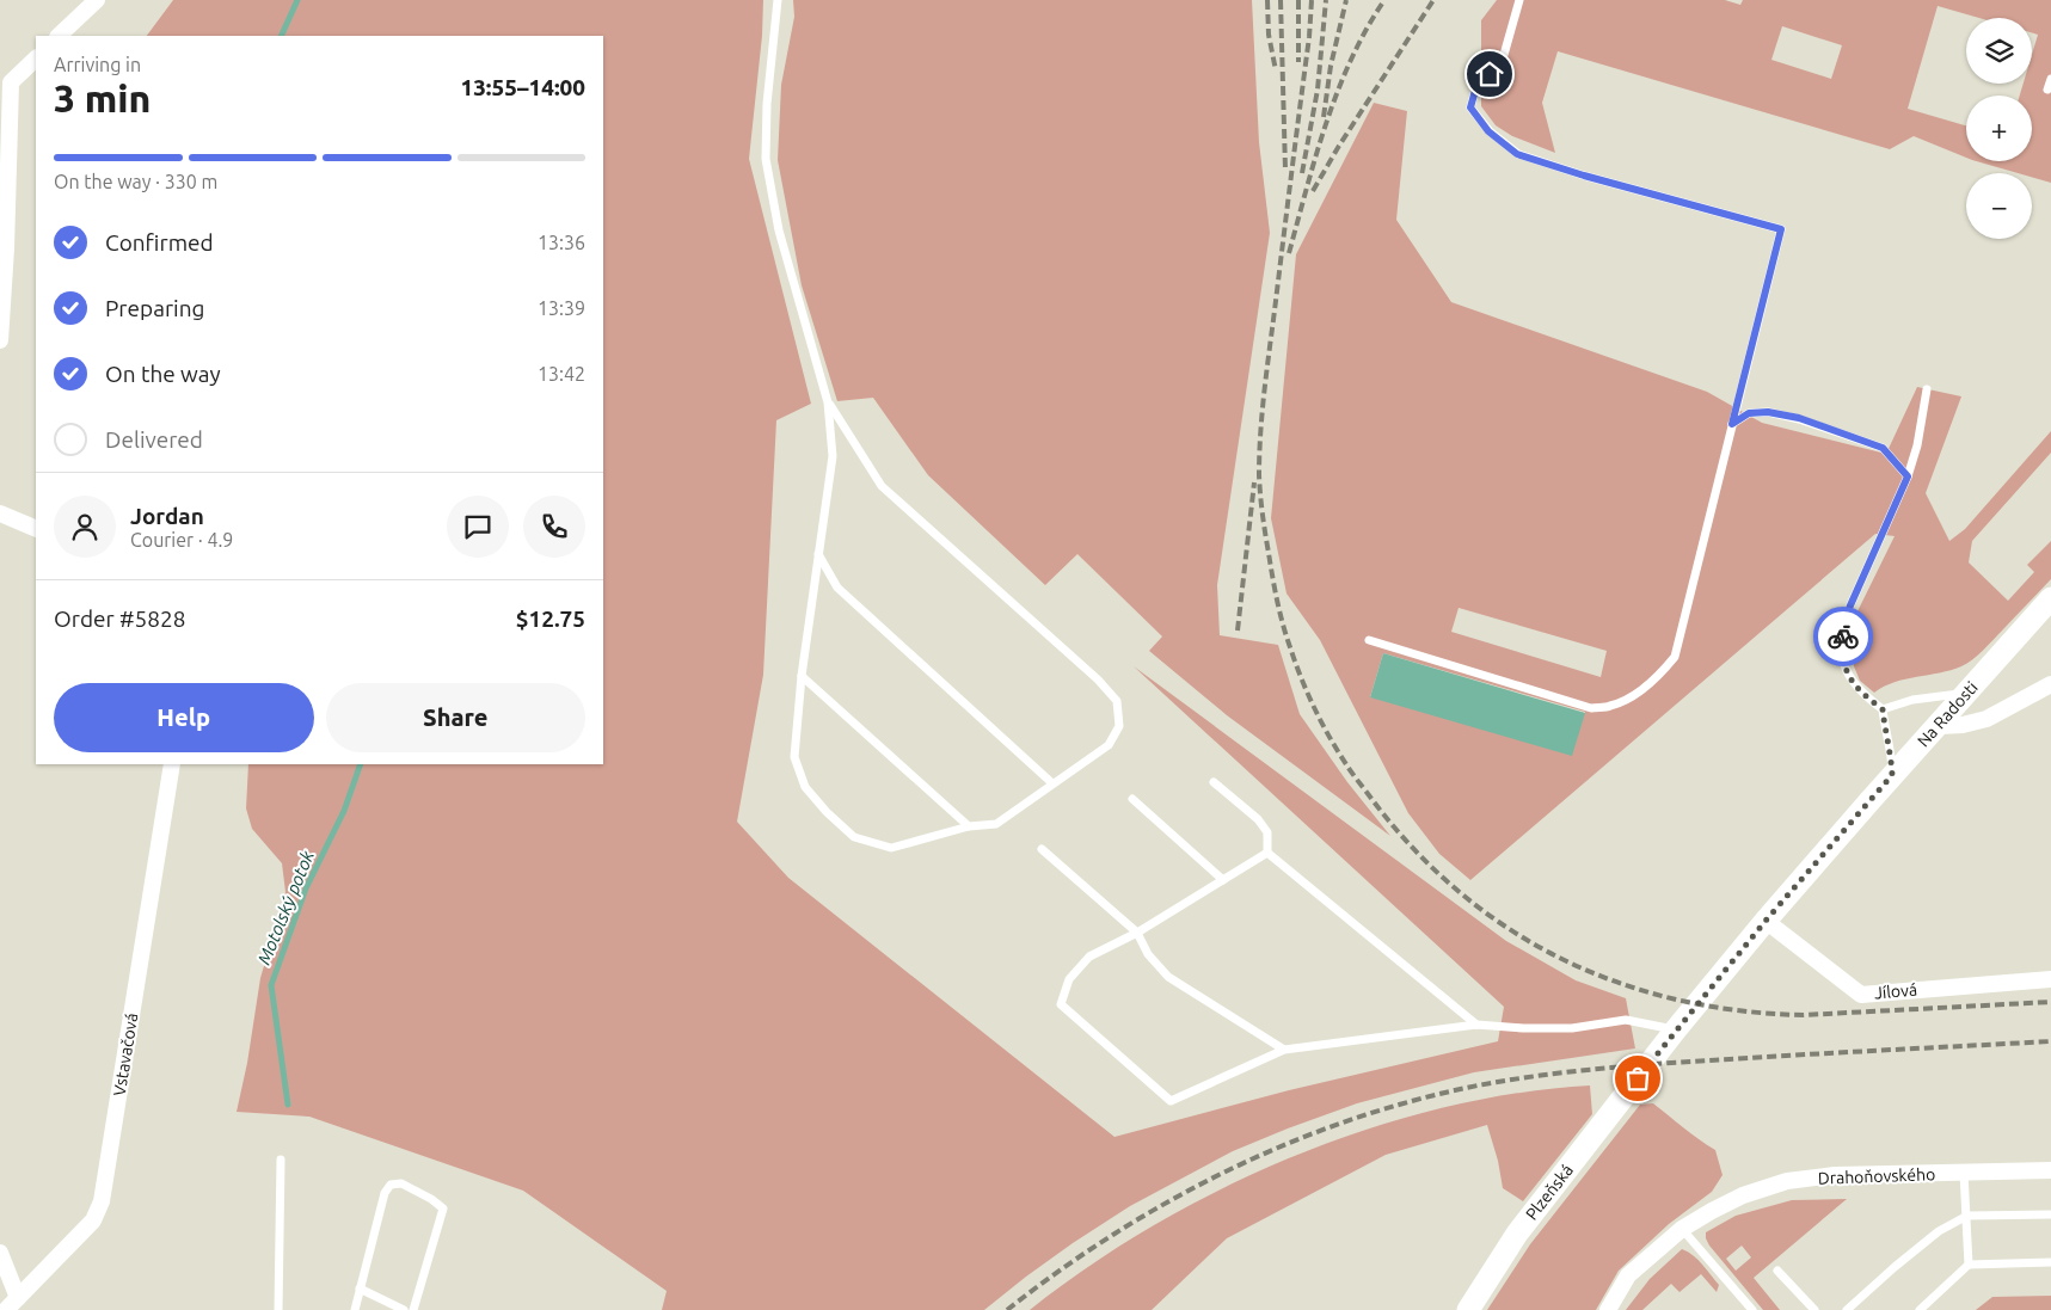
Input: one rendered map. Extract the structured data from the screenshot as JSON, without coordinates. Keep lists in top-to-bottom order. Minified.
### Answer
{"streets":{"main road":["Na Radosti","Plzeňská"],"street":["Jílová","Vstavačová","Drahoňovského"]},"crossings":[["Na Radosti","Jílová"],["Na Radosti","Plzeňská"]],"water":["Motolský potok"],"page":{"map_buttons":["+","−"],"heading":["3 min","Arriving in","13:55–14:00"],"panel":["Jordan","Courier · 4.9","Order #5828","$12.75"],"bar":"On the way · 330 m","list":[["Confirmed","13:36"],["Preparing","13:39"],["On the way","13:42"],"Delivered"],"buttons":["Help","Share"]}}
